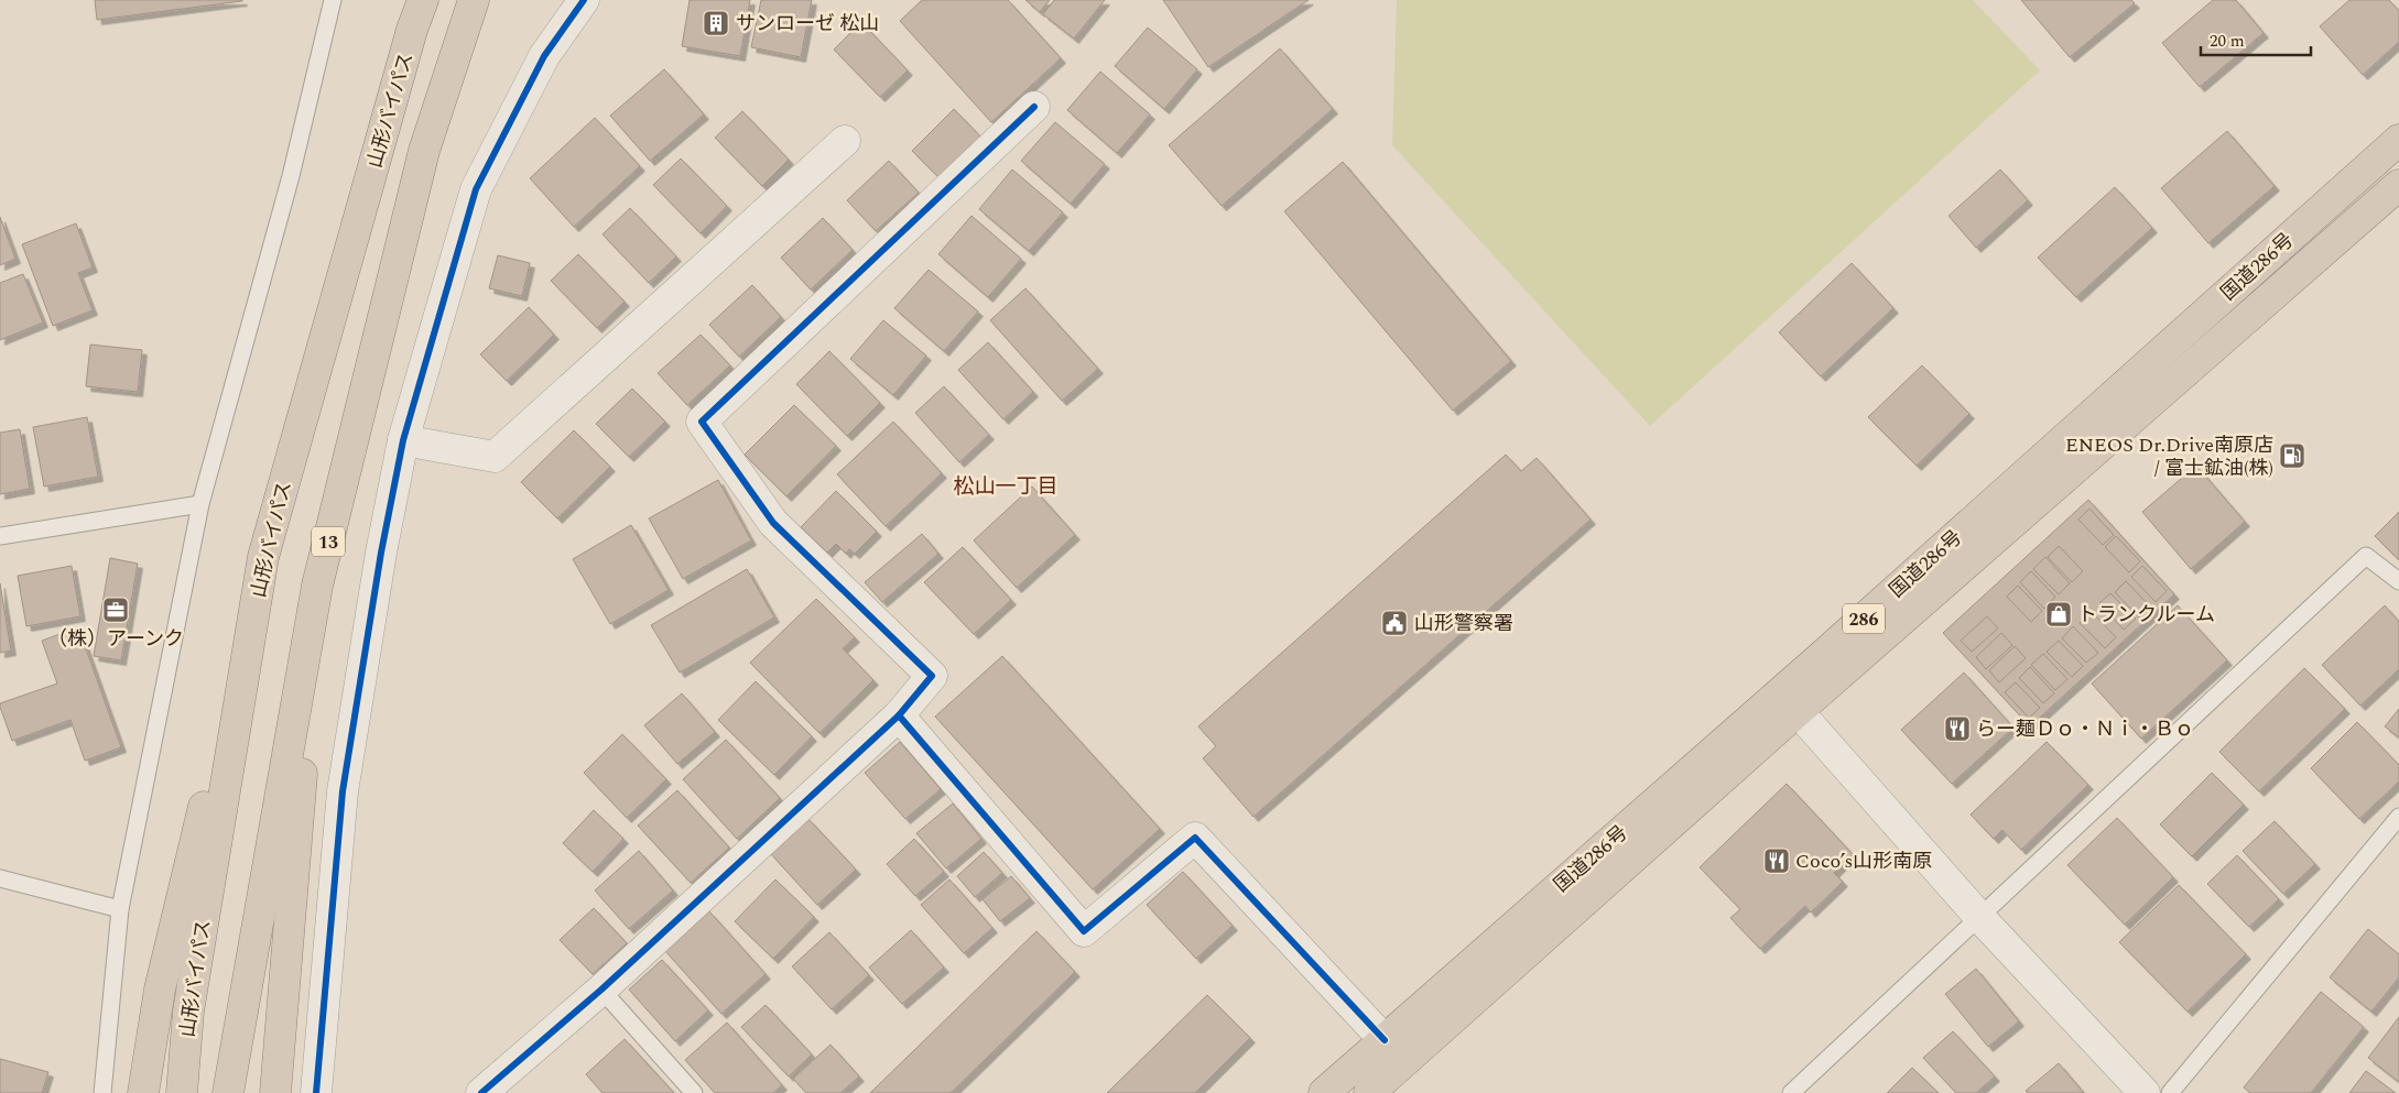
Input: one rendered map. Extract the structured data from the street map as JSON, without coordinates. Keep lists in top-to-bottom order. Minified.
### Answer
{"streets":{"highway":["山形バイパス","国道286号","13","286"]},"districts":["松山一丁目"],"places":{"building":["サンローゼ 松山"],"fuel station":["ENEOS Dr.Drive南原店 / 富士鉱油(株)"],"office":["（株）アーンク"],"shop":["トランクルーム"],"public building":["山形警察署"],"restaurant":["らー麺Ｄｏ・Ｎｉ・Ｂｏ","Coco’s山形南原"]},"scale_bar":"20 m"}
